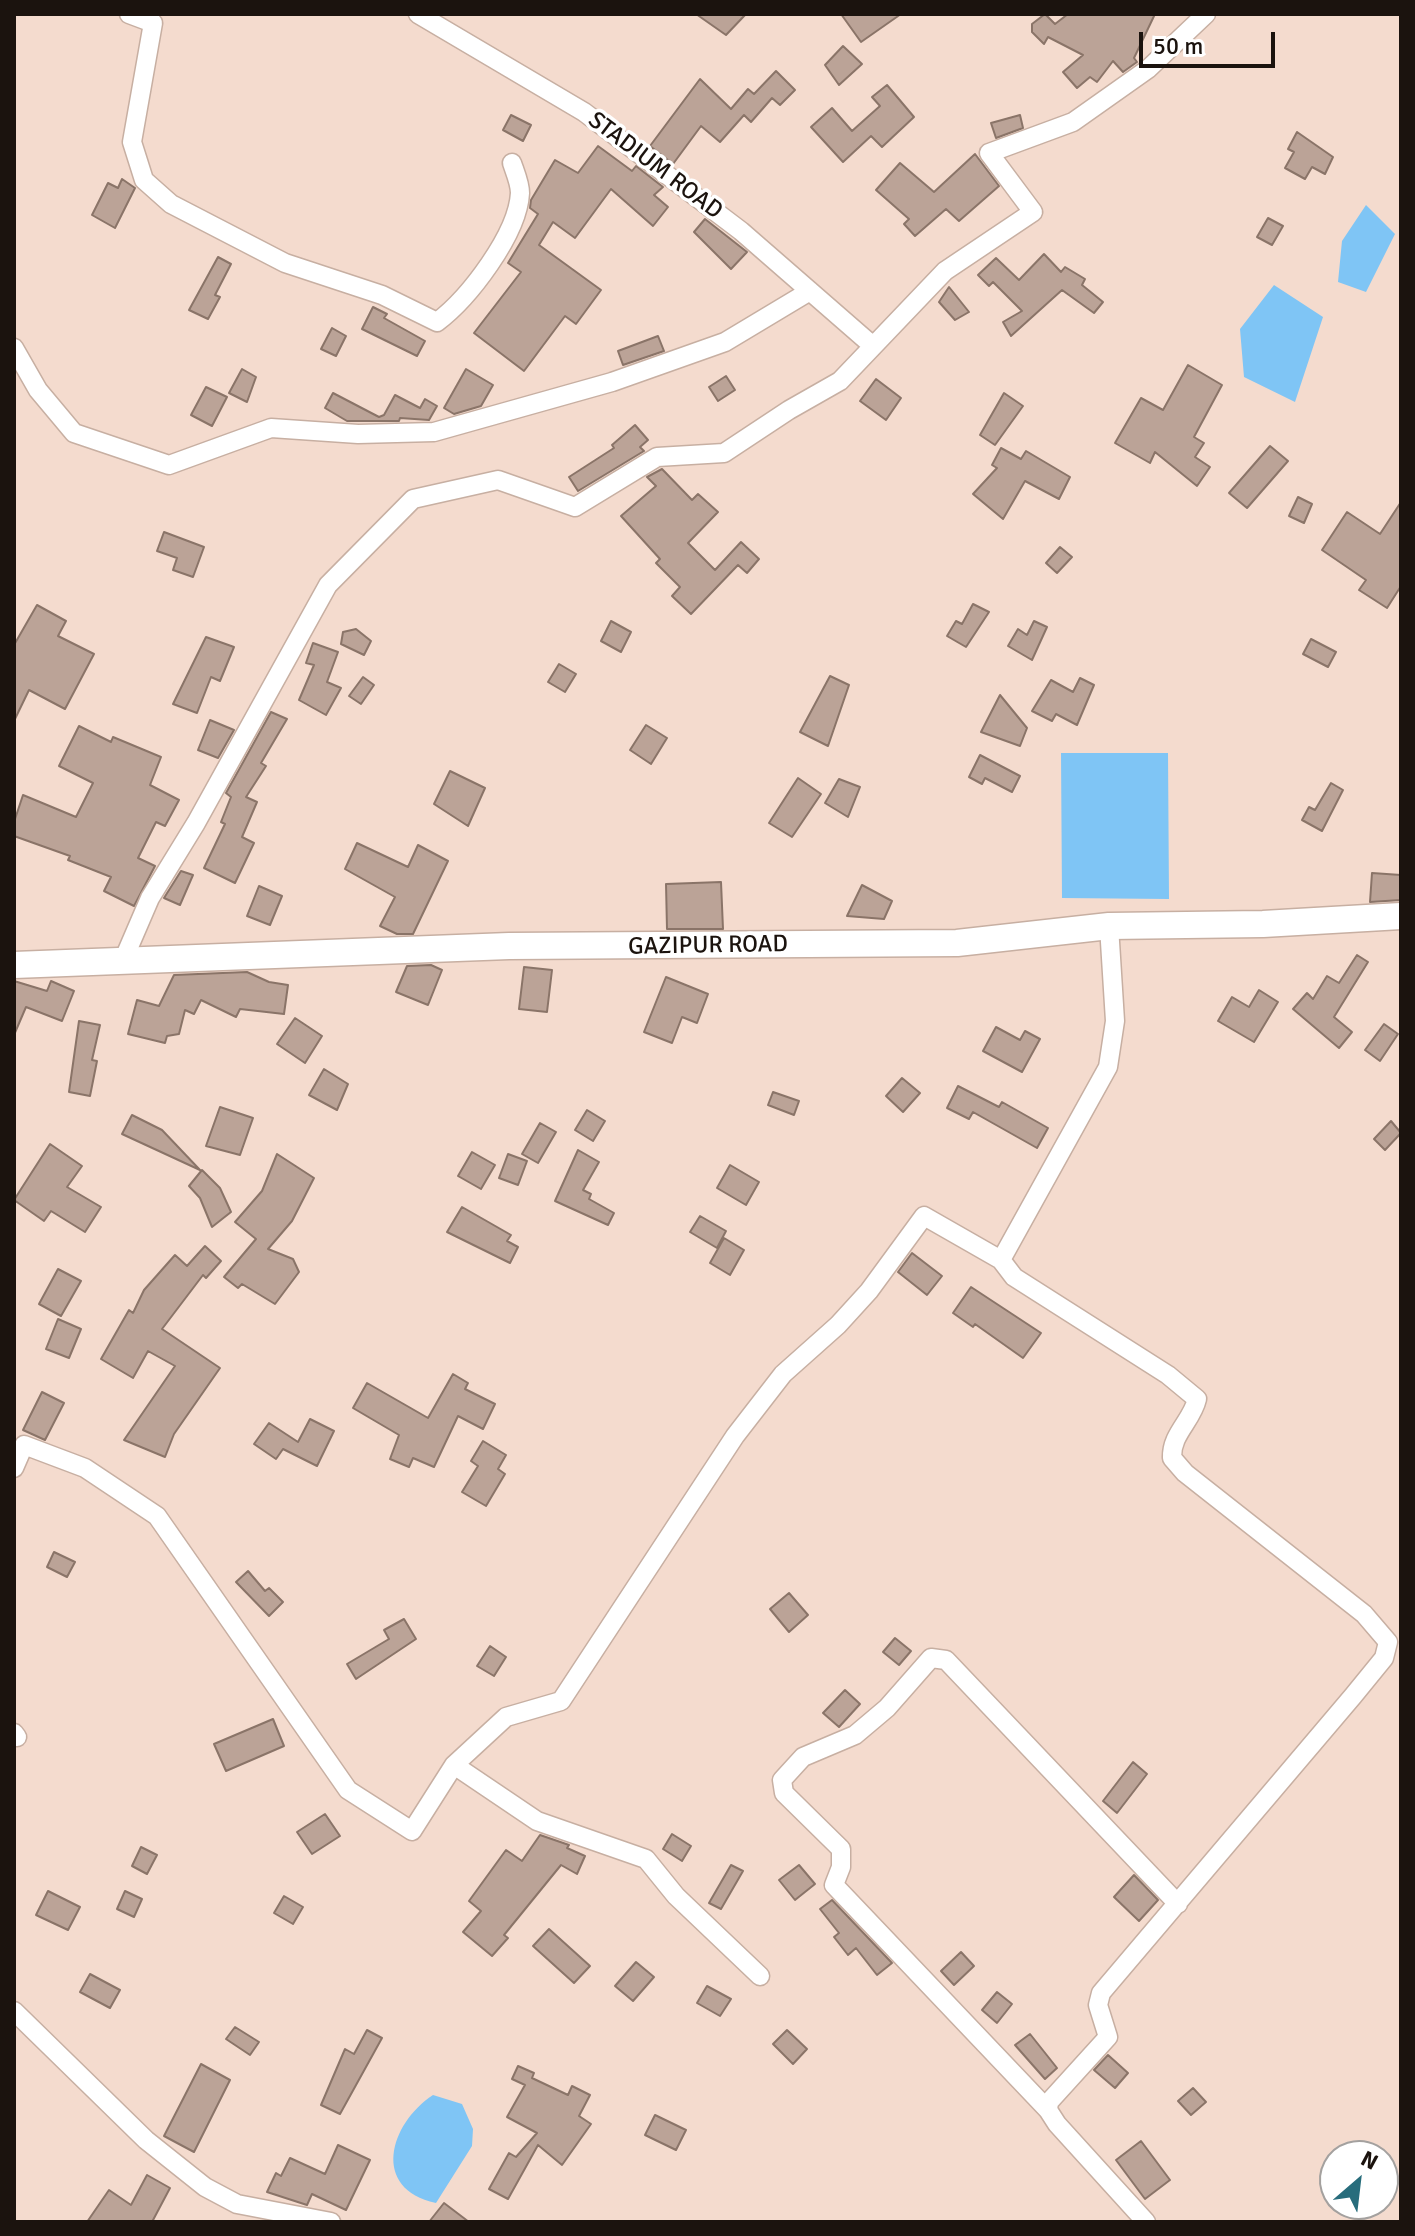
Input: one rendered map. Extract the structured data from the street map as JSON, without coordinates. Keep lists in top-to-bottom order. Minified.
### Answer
{"streets":{"street":["STADIUM ROAD","GAZIPUR ROAD"]},"scale_bar":"50 m","north":"top right"}
